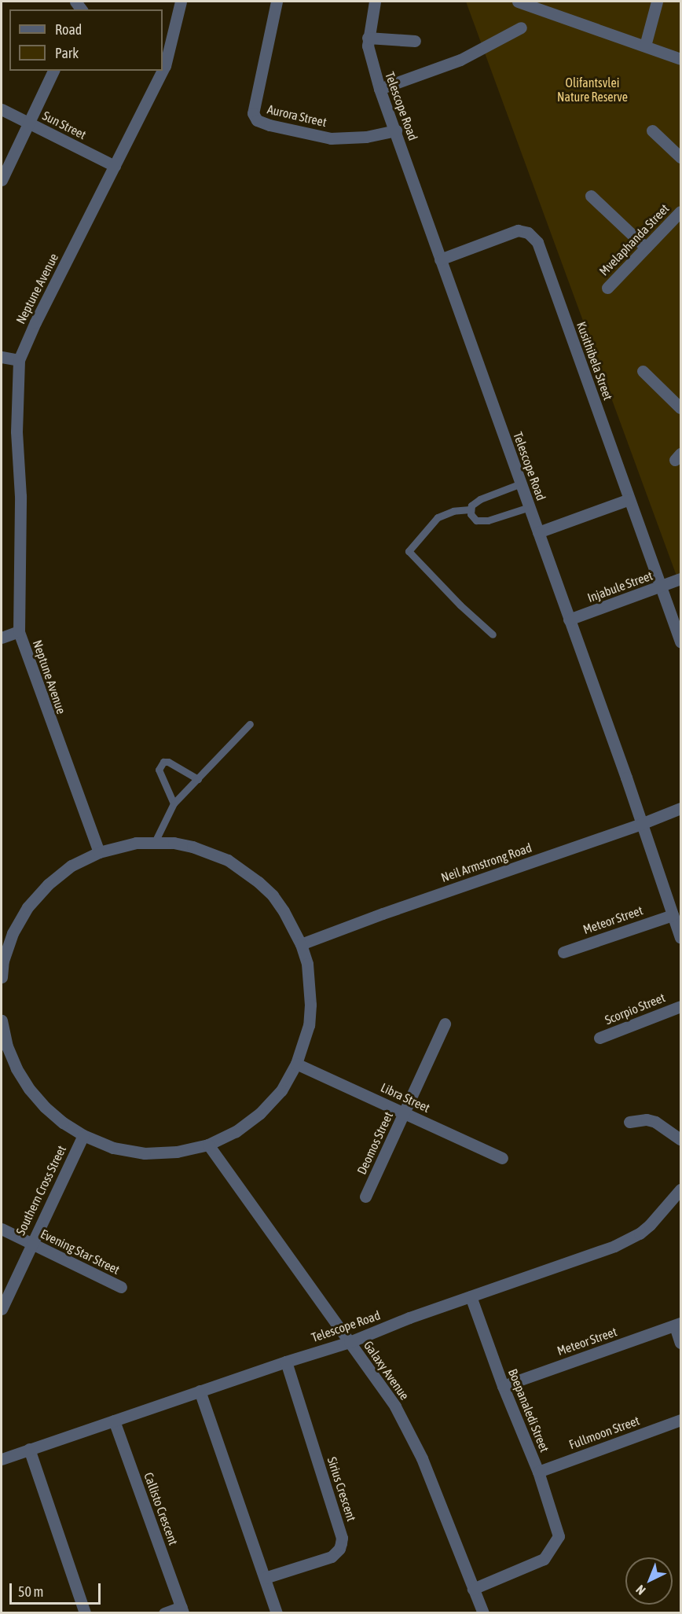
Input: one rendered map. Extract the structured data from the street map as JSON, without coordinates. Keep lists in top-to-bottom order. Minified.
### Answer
{"streets":{"street":["Telescope Road","Aurora Street","Sun Street","Mvelaphanda Street","Neptune Avenue","Kusithibela Street","Injabule Street","Neil Armstrong Road","Meteor Street","Scorpio Street","Libra Street","Deomos Street","Southern Cross Street","Evening Star Street","Galaxy Avenue","Boepanaledi Street","Fullmoon Street","Sirius Crescent","Callisto Crescent"]},"crossings":[["Telescope Road","Aurora Street"],["Telescope Road","Kusithibela Street"],["Telescope Road","Injabule Street"],["Telescope Road","Neil Armstrong Road"],["Telescope Road","Meteor Street"],["Telescope Road","Galaxy Avenue"],["Telescope Road","Boepanaledi Street"],["Telescope Road","Sirius Crescent"],["Telescope Road","Callisto Crescent"],["Sun Street","Neptune Avenue"],["Meteor Street","Boepanaledi Street"],["Libra Street","Deomos Street"],["Southern Cross Street","Evening Star Street"],["Galaxy Avenue","Boepanaledi Street"],["Boepanaledi Street","Fullmoon Street"]],"parks":["Olifantsvlei Nature Reserve"],"legend":["Road","Park"],"scale_bar":"50 m","north":"bottom left"}
